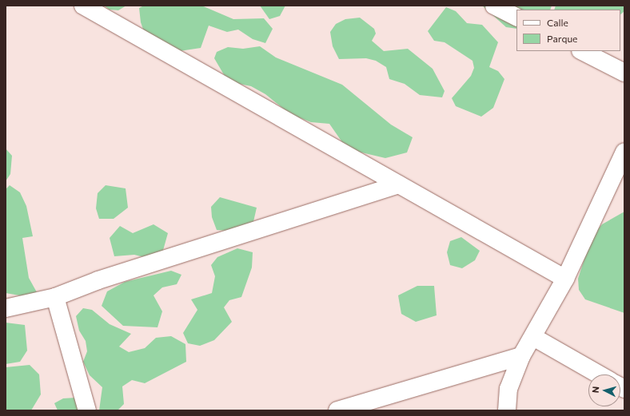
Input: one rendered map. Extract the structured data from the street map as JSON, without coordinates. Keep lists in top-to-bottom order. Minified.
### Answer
{"legend":["Calle","Parque"],"north":"left"}
